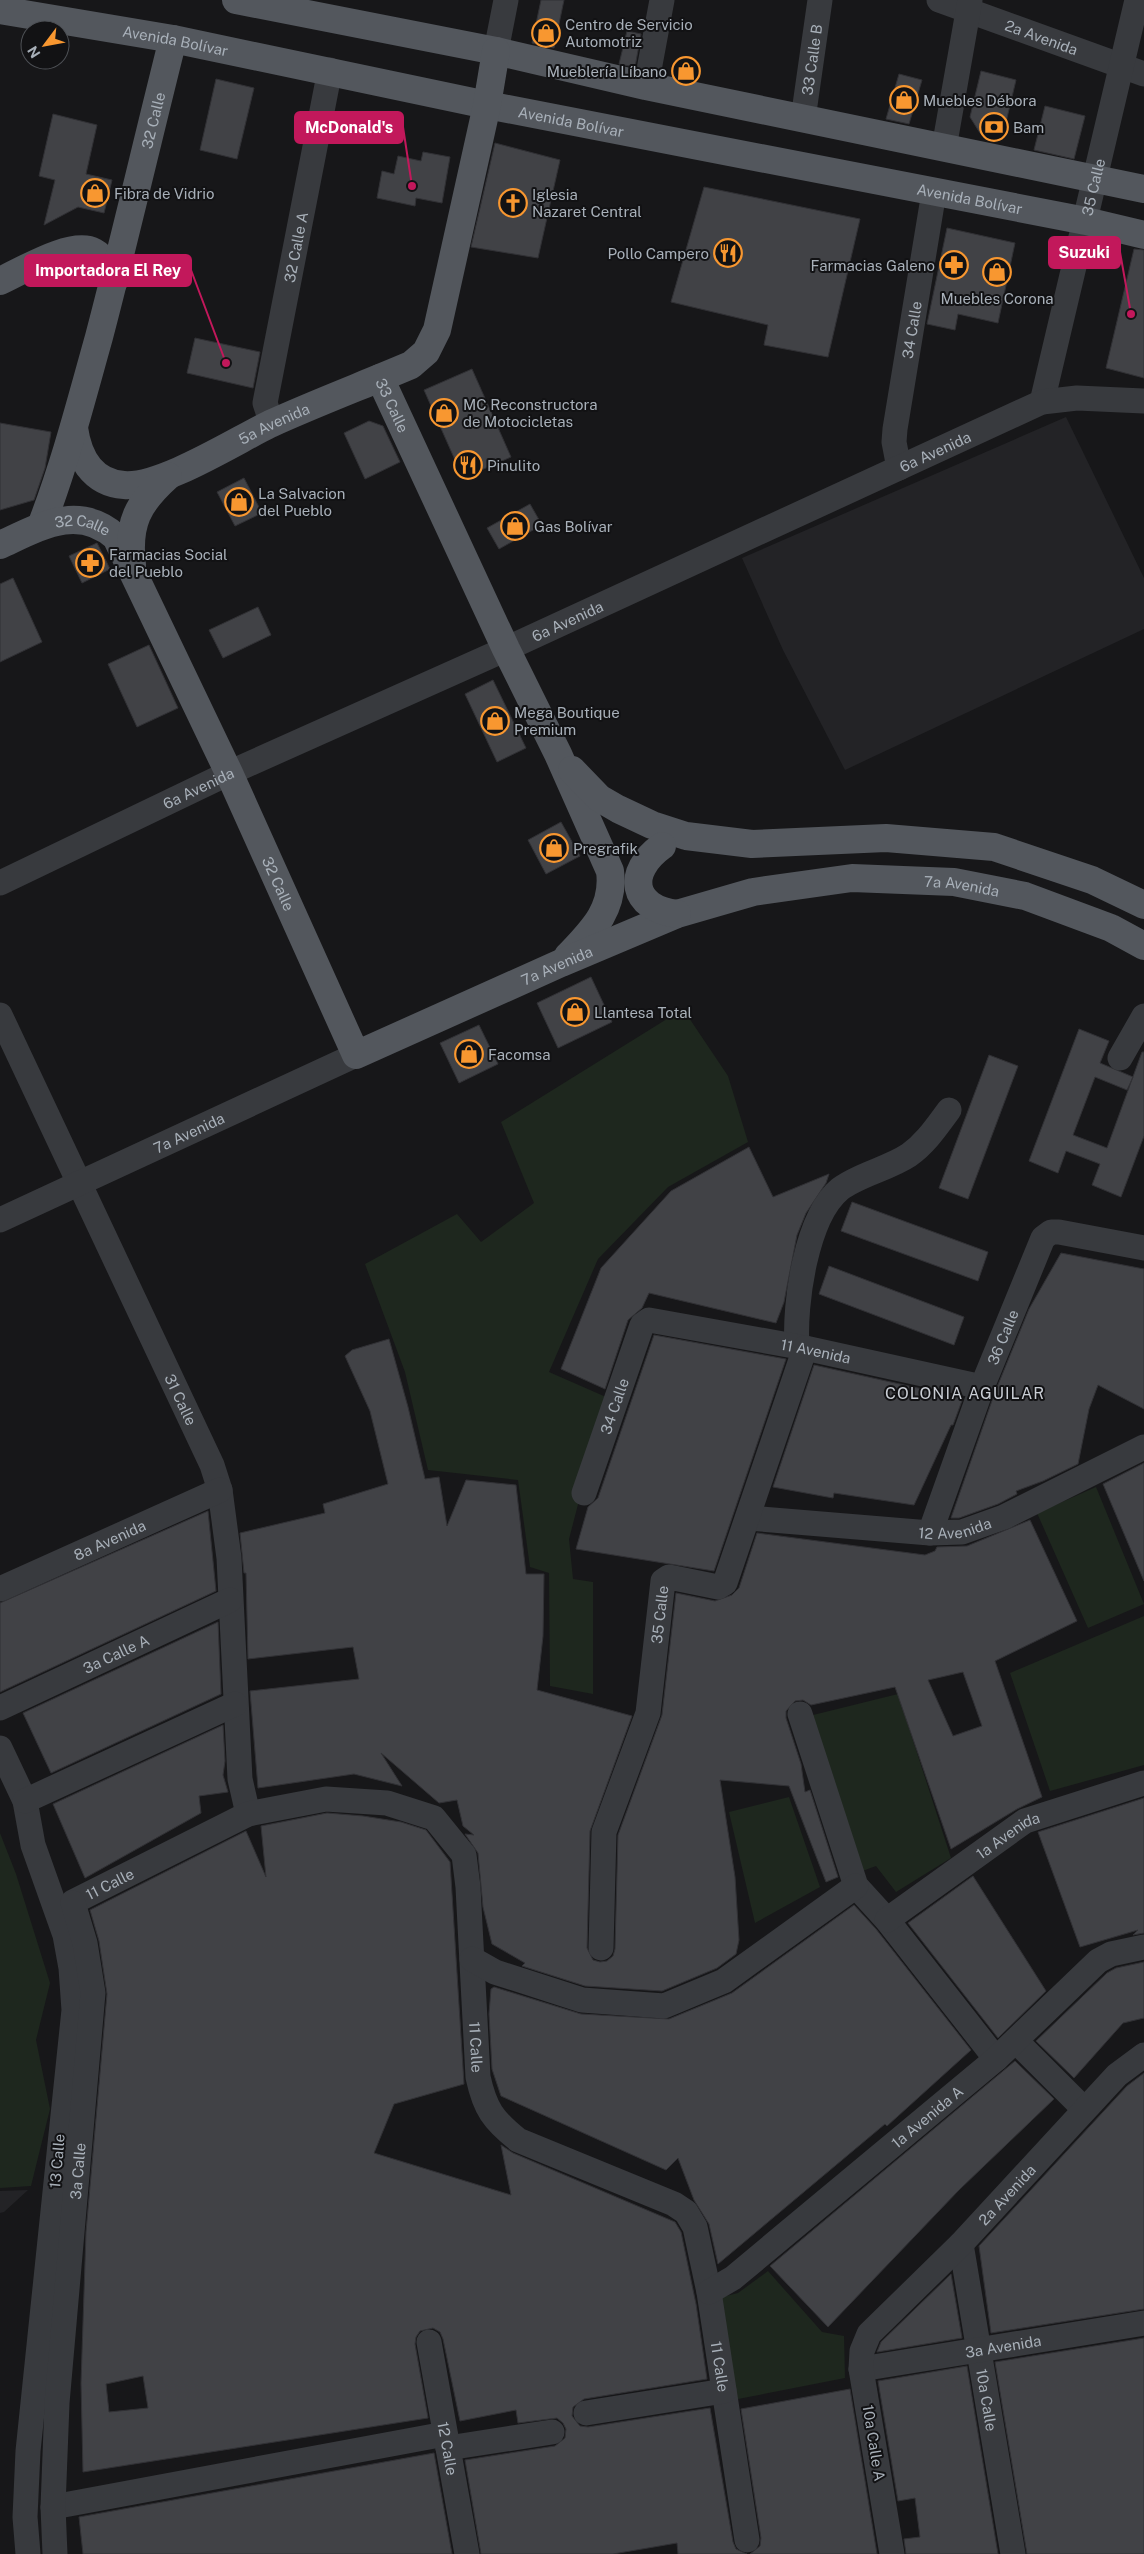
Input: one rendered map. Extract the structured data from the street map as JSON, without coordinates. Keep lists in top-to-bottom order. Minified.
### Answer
{"streets":{"main road":["Avenida Bolívar","32 Calle","33 Calle","5a Avenida","7a Avenida"],"street":["2a Avenida","33 Calle B","35 Calle","32 Calle A","34 Calle","6a Avenida","36 Calle","11 Avenida","31 Calle","12 Avenida","8a Avenida","3a Calle A","1a Avenida","11 Calle","1a Avenida A","13 Calle","3a Calle","3a Avenida","10a Calle","10a Calle A","12 Calle"]},"crossings":[["2a Avenida","35 Calle"],["2a Avenida","10a Calle"],["2a Avenida","10a Calle A"],["Avenida Bolívar","32 Calle"],["Avenida Bolívar","35 Calle"],["Avenida Bolívar","32 Calle A"],["Avenida Bolívar","34 Calle"],["Avenida Bolívar","33 Calle"],["32 Calle","5a Avenida"],["32 Calle","6a Avenida"],["32 Calle","7a Avenida"],["35 Calle","6a Avenida"],["35 Calle","11 Avenida"],["35 Calle","12 Avenida"],["32 Calle A","5a Avenida"],["34 Calle","6a Avenida"],["34 Calle","11 Avenida"],["33 Calle","5a Avenida"],["33 Calle","6a Avenida"],["7a Avenida","31 Calle"],["36 Calle","11 Avenida"],["36 Calle","12 Avenida"],["31 Calle","8a Avenida"],["31 Calle","3a Calle A"],["31 Calle","11 Calle"],["11 Calle","1a Avenida A"],["11 Calle","3a Calle"],["13 Calle","3a Calle"],["3a Avenida","10a Calle"],["3a Avenida","10a Calle A"]],"districts":["COLONIA AGUILAR"],"places":{"shop":["Centro de Servicio Automotriz","Mueblería Líbano","Muebles Débora","Fibra de Vidrio","Muebles Corona","MC Reconstructora de Motocicletas","La Salvacion del Pueblo","Gas Bolívar","Mega Boutique Premium","Pregrafik","Llantesa Total","Facomsa"],"bank":["Bam"],"other":["McDonald's","Suzuki","Importadora El Rey"],"church":["Iglesia Nazaret Central"],"restaurant":["Pollo Campero","Pinulito"],"pharmacy":["Farmacias Galeno","Farmacias Social del Pueblo"]},"north":"bottom left"}
